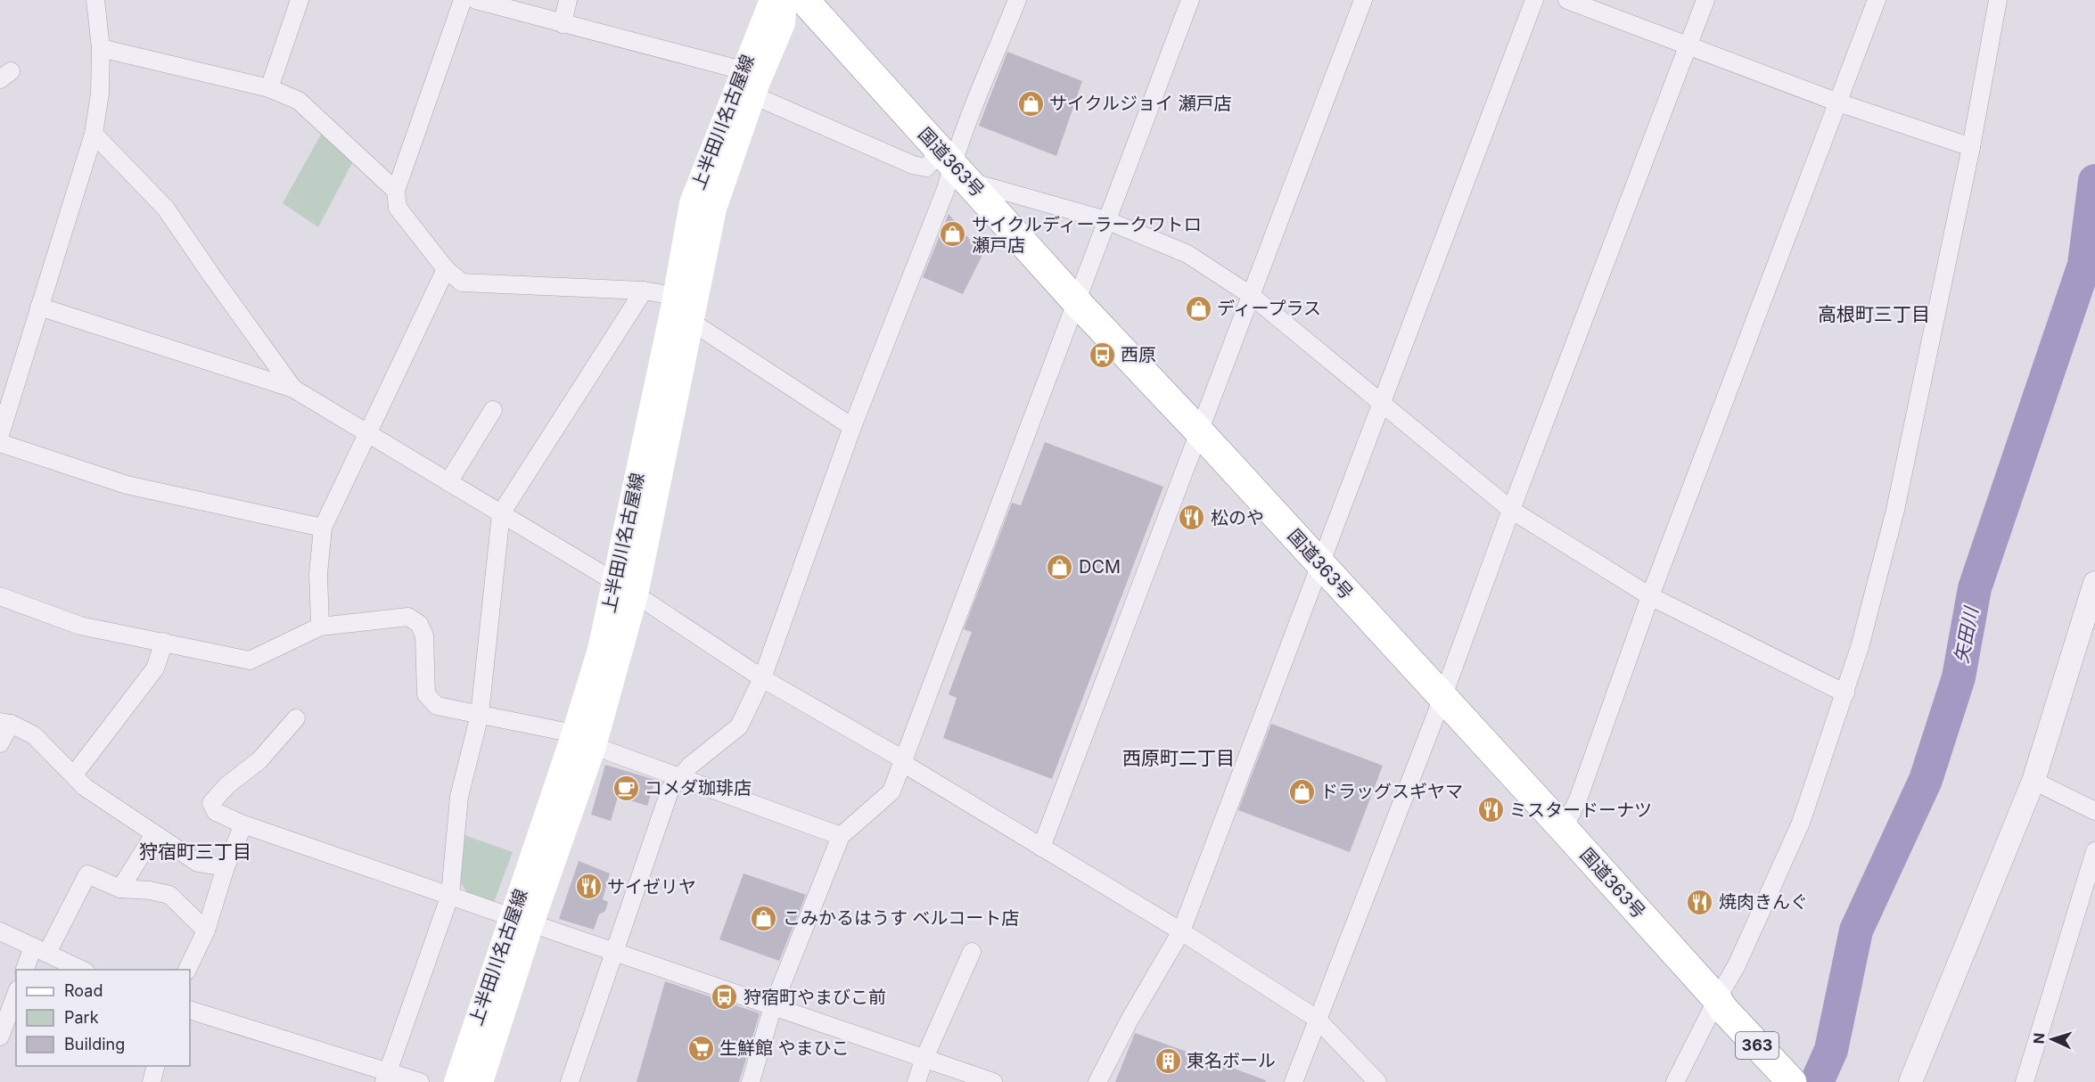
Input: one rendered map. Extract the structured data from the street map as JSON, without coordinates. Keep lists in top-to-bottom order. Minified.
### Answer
{"streets":{"highway":["国道363号","363"],"main road":["上半田川名古屋線"]},"districts":["高根町三丁目","西原町二丁目","狩宿町三丁目"],"water":["矢田川"],"places":{"shop":["サイクルジョイ 瀬戸店","サイクルディーラークワトロ 瀬戸店","ディープラス","DCM","ドラッグスギヤマ","こみかるはうす ベルコート店"],"bus stop":["西原","狩宿町やまびこ前"],"restaurant":["松のや","ミスタードーナツ","サイゼリヤ","焼肉きんぐ"],"cafe":["コメダ珈琲店"],"supermarket":["生鮮館 やまひこ"],"building":["東名ボール"]},"legend":["Road","Park","Building"],"north":"left"}
